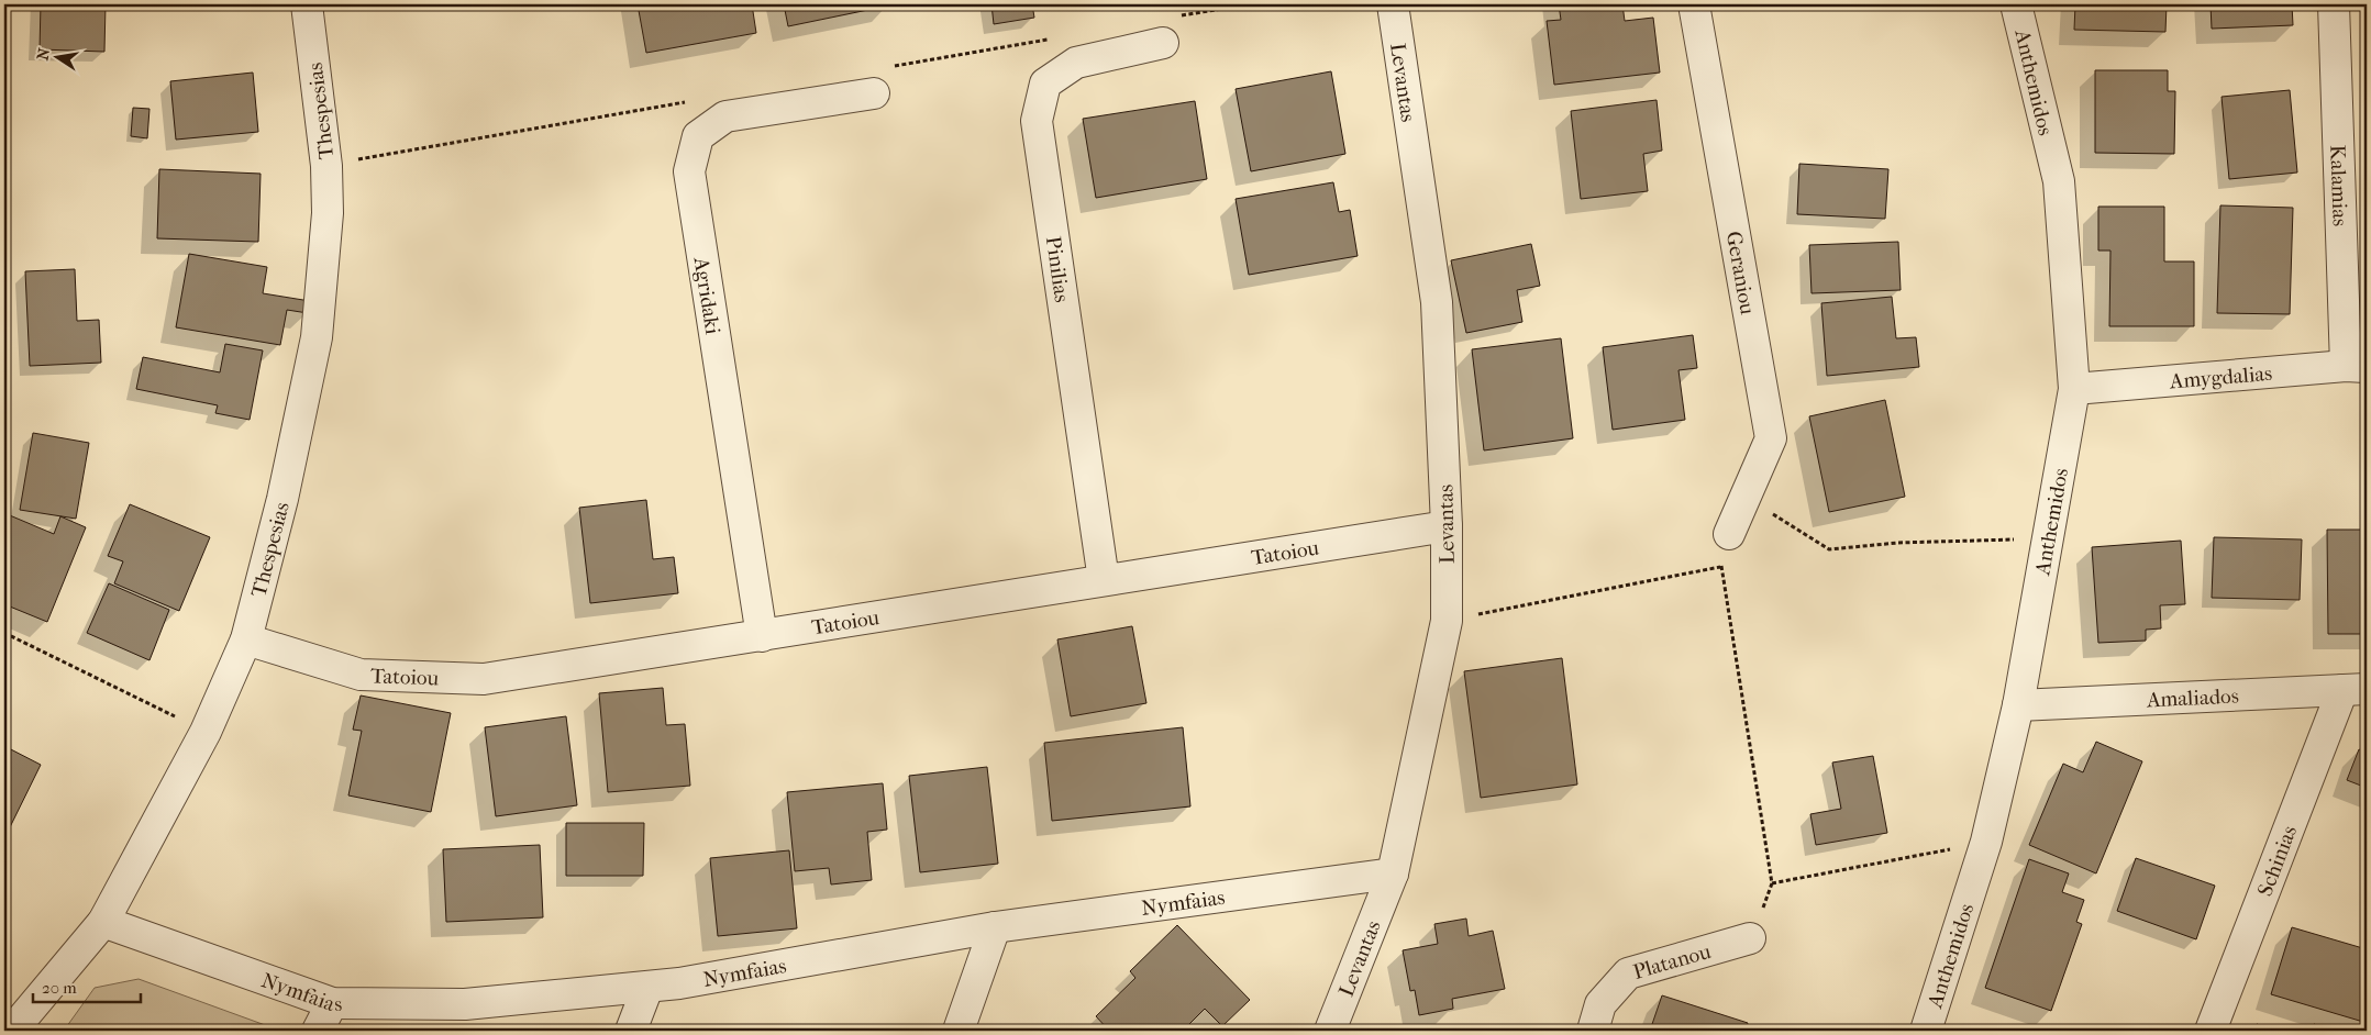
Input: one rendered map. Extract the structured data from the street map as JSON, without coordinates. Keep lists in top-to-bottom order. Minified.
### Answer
{"streets":{"street":["Levantas","Anthemidos","Thespesias","Kalamias","Pinilias","Geraniou","Agridaki","Amygdalias","Tatoiou","Amaliados","Schinias","Nymfaias","Platanou"]},"crossings":[["Levantas","Tatoiou"],["Levantas","Nymfaias"],["Anthemidos","Amygdalias"],["Anthemidos","Amaliados"],["Thespesias","Tatoiou"],["Thespesias","Nymfaias"],["Kalamias","Amygdalias"],["Pinilias","Tatoiou"],["Agridaki","Tatoiou"],["Amaliados","Schinias"]],"scale_bar":"20 m","north":"left"}
